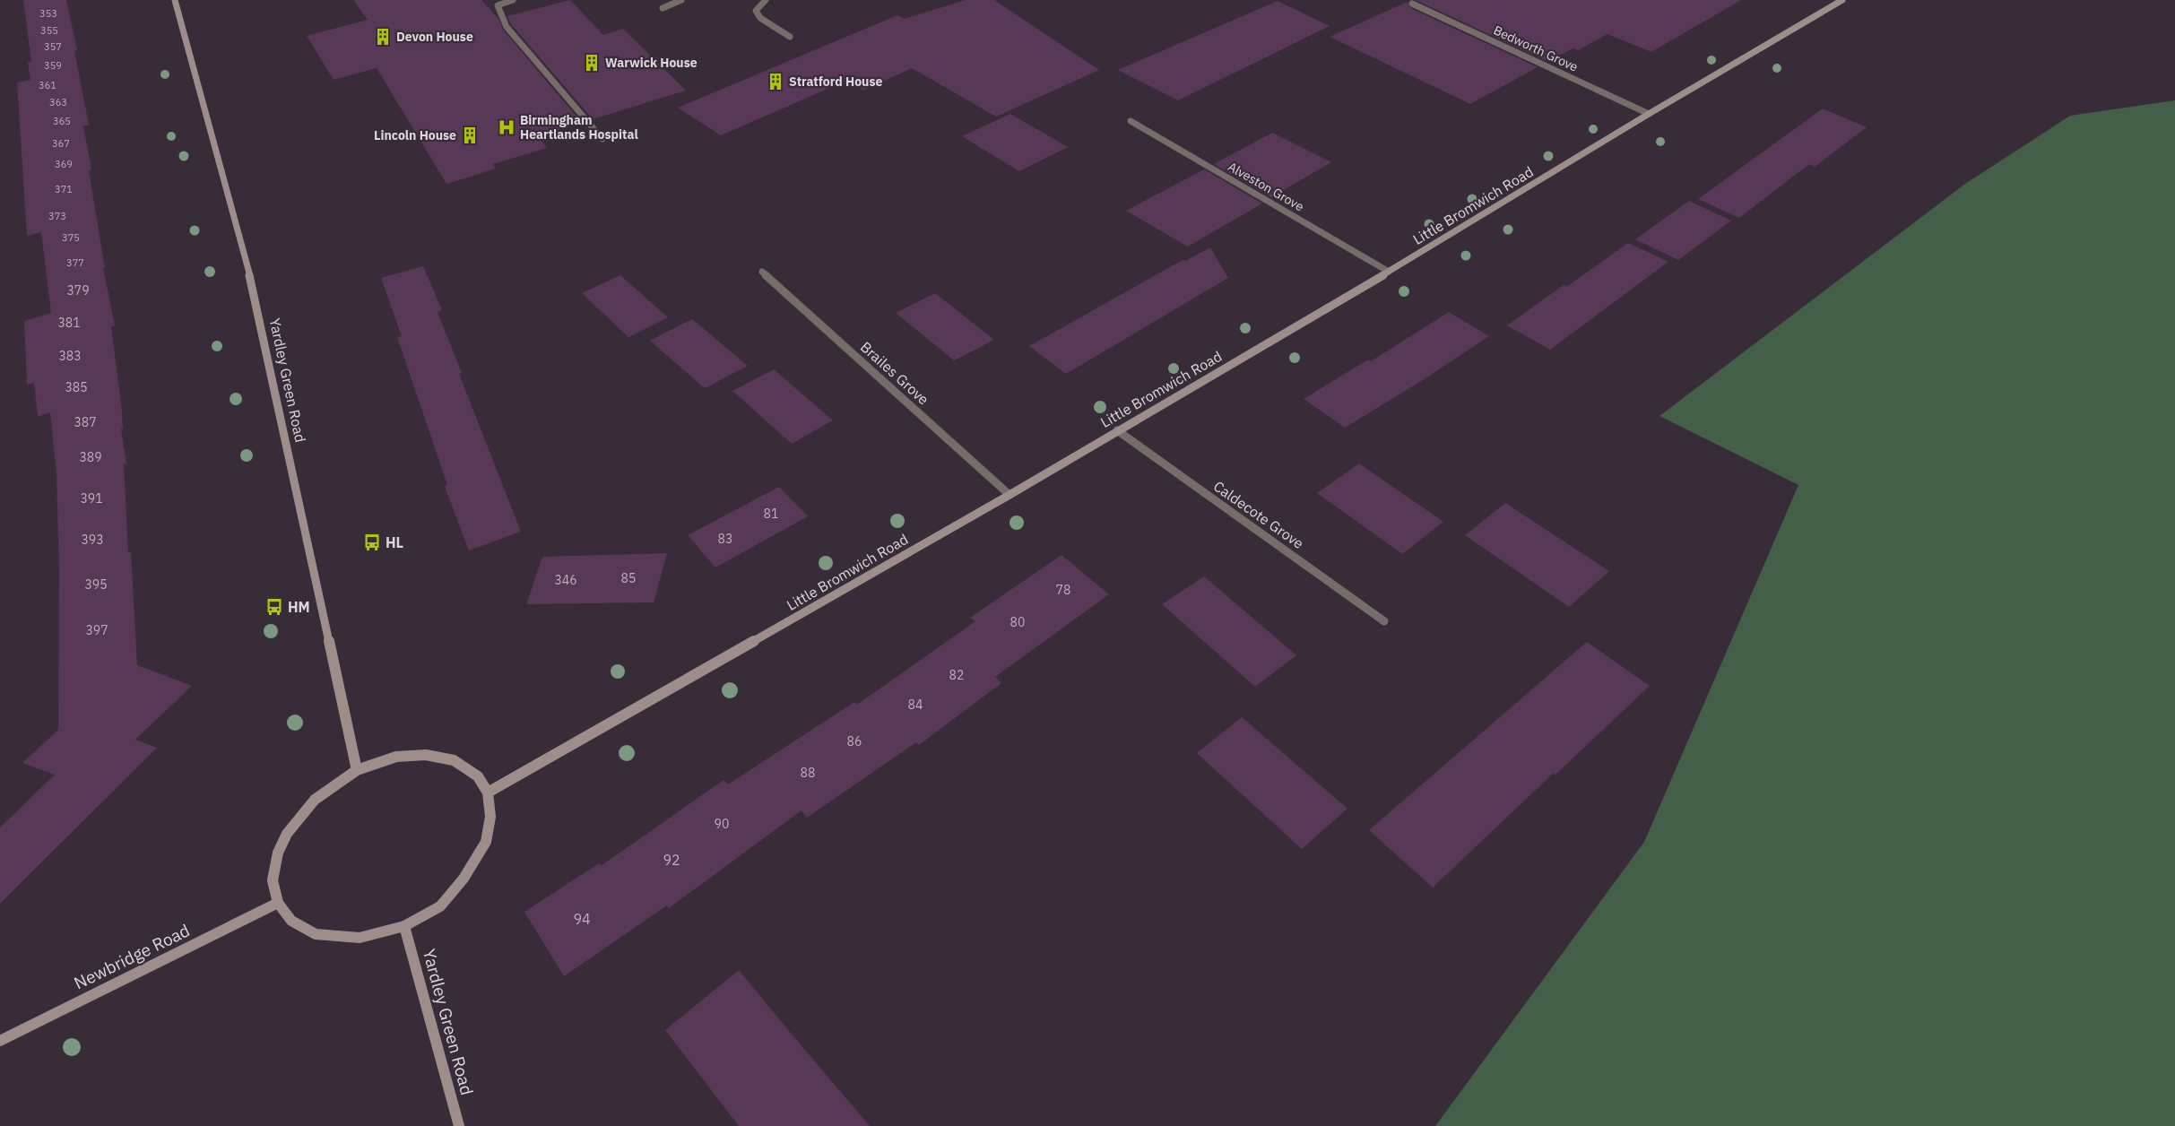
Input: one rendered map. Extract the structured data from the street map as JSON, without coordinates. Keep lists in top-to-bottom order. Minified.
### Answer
{"streets":{"street":["Bedworth Grove","Alveston Grove","Little Bromwich Road","Brailes Grove","Yardley Green Road","Caldecote Grove","Newbridge Road"]},"crossings":[["Bedworth Grove","Little Bromwich Road"],["Alveston Grove","Little Bromwich Road"],["Little Bromwich Road","Brailes Grove"],["Little Bromwich Road","Caldecote Grove"]],"places":{"building":["Devon House","Warwick House","Stratford House","Lincoln House"],"hospital":["Birmingham Heartlands Hospital"],"bus stop":["HL","HM"]},"house_numbers":["353","355","357","359","361","363","365","367","369","371","373","375","377","379","381","383","385","387","389","391","81","83","393","85","346","395","78","80","397","82","84","86","88","90","92","94"]}
